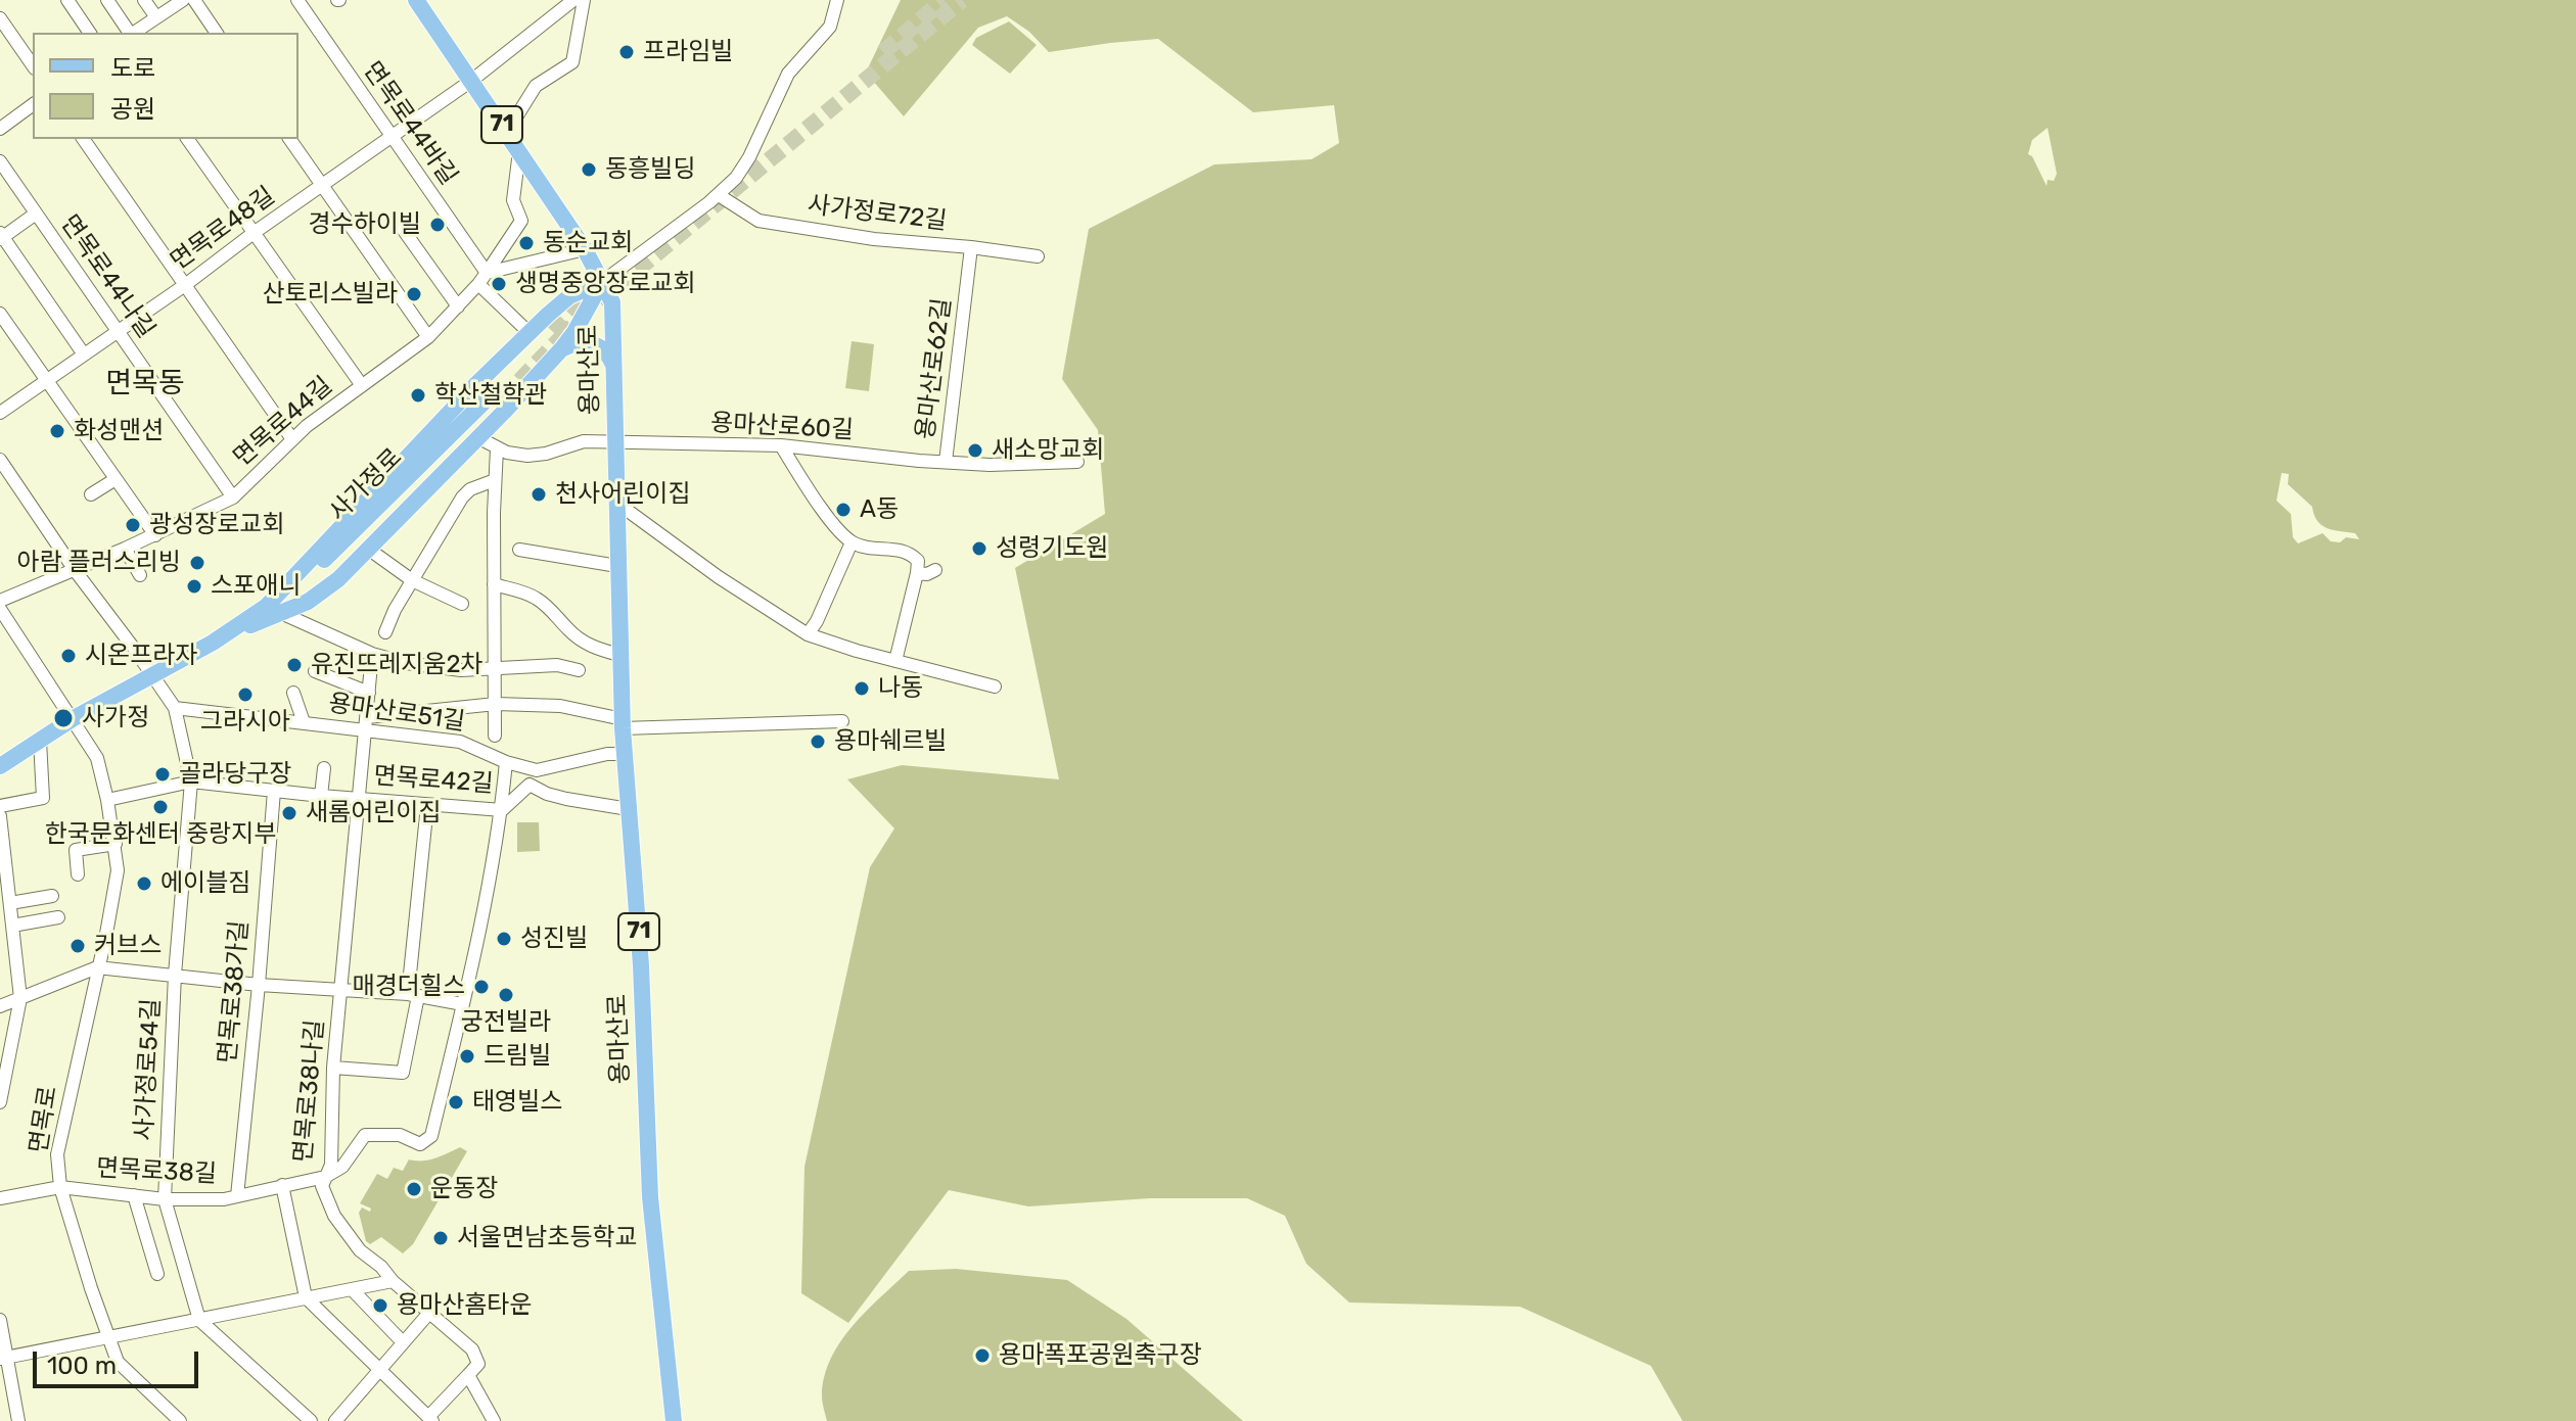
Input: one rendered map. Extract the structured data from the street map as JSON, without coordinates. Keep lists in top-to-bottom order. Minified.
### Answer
{"streets":{"main road":["71","용마산로","사가정로"],"street":["면목로44바길","사가정로72길","면목로48길","면목로44나길","용마산로62길","면목로44길","용마산로60길","용마산로51길","면목로42길","면목로38가길","사가정로54길","면목로38나길","면목로","면목로38길"]},"crossings":[["면목로44바길","면목로48길"],["면목로44바길","면목로44길"],["사가정로72길","용마산로62길"],["면목로48길","면목로44나길"],["면목로48길","용마산로"],["면목로44나길","면목로44길"],["용마산로62길","용마산로60길"],["용마산로","용마산로60길"],["용마산로","용마산로51길"],["용마산로","면목로42길"],["면목로44길","사가정로54길"],["용마산로51길","사가정로54길"],["용마산로51길","면목로38나길"],["면목로42길","면목로38가길"],["면목로42길","사가정로54길"],["면목로42길","면목로38나길"],["면목로42길","면목로"],["면목로38가길","면목로38길"],["사가정로54길","면목로38길"],["면목로38나길","면목로38길"],["면목로","면목로38길"]],"districts":["면목동"],"places":["프라임빌","동흥빌딩","경수하이빌","동순교회","생명중앙장로교회","산토리스빌라","학산철학관","화성맨션","새소망교회","천사어린이집","A동","광성장로교회","성령기도원","아람 플러스리빙","스포애니","시온프라자","유진뜨레지움2차","나동","그라시아","사가정","용마쉐르빌","골라당구장","한국문화센터 중랑지부","새롬어린이집","에이블짐","성진빌","커브스","매경더힐스","궁전빌라","드림빌","태영빌스","운동장","서울면남초등학교","용마산홈타운","용마폭포공원축구장"],"legend":["도로","공원"],"scale_bar":"100 m"}
